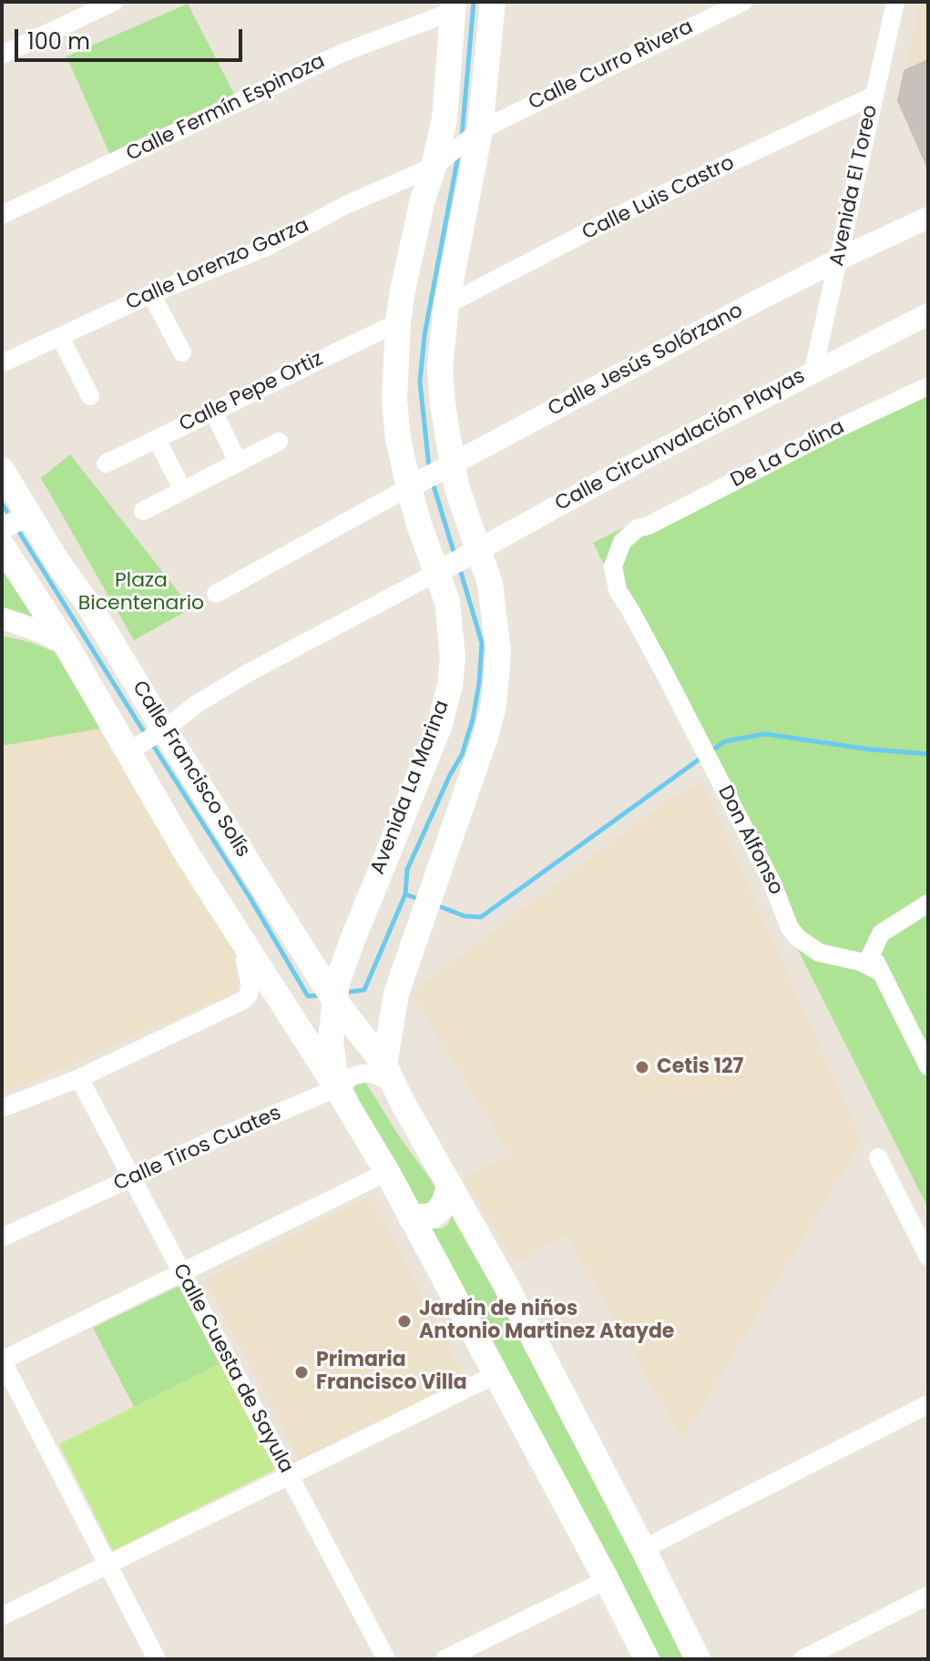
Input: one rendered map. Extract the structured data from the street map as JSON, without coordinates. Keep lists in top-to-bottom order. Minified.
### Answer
{"streets":{"main road":["Calle Francisco Solís","Avenida La Marina"],"street":["Calle Curro Rivera","Calle Fermín Espinoza","Avenida El Toreo","Calle Luis Castro","Calle Lorenzo Garza","Calle Jesús Solórzano","Calle Pepe Ortiz","Calle Circunvalación Playas","De La Colina","Don Alfonso","Calle Tiros Cuates","Calle Cuesta de Sayula"]},"crossings":[["Calle Fermín Espinoza","Avenida La Marina"],["Avenida El Toreo","Calle Luis Castro"],["Avenida El Toreo","Calle Jesús Solórzano"],["Avenida El Toreo","Calle Circunvalación Playas"],["Calle Lorenzo Garza","Avenida La Marina"],["Calle Pepe Ortiz","Avenida La Marina"],["Calle Circunvalación Playas","Avenida La Marina"],["De La Colina","Don Alfonso"],["Calle Francisco Solís","Avenida La Marina"],["Calle Francisco Solís","Calle Tiros Cuates"],["Avenida La Marina","Calle Tiros Cuates"],["Calle Tiros Cuates","Calle Cuesta de Sayula"]],"parks":["Plaza Bicentenario"],"places":["Cetis 127","Jardín de niños Antonio Martinez Atayde","Primaria Francisco Villa"],"scale_bar":"100 m"}
